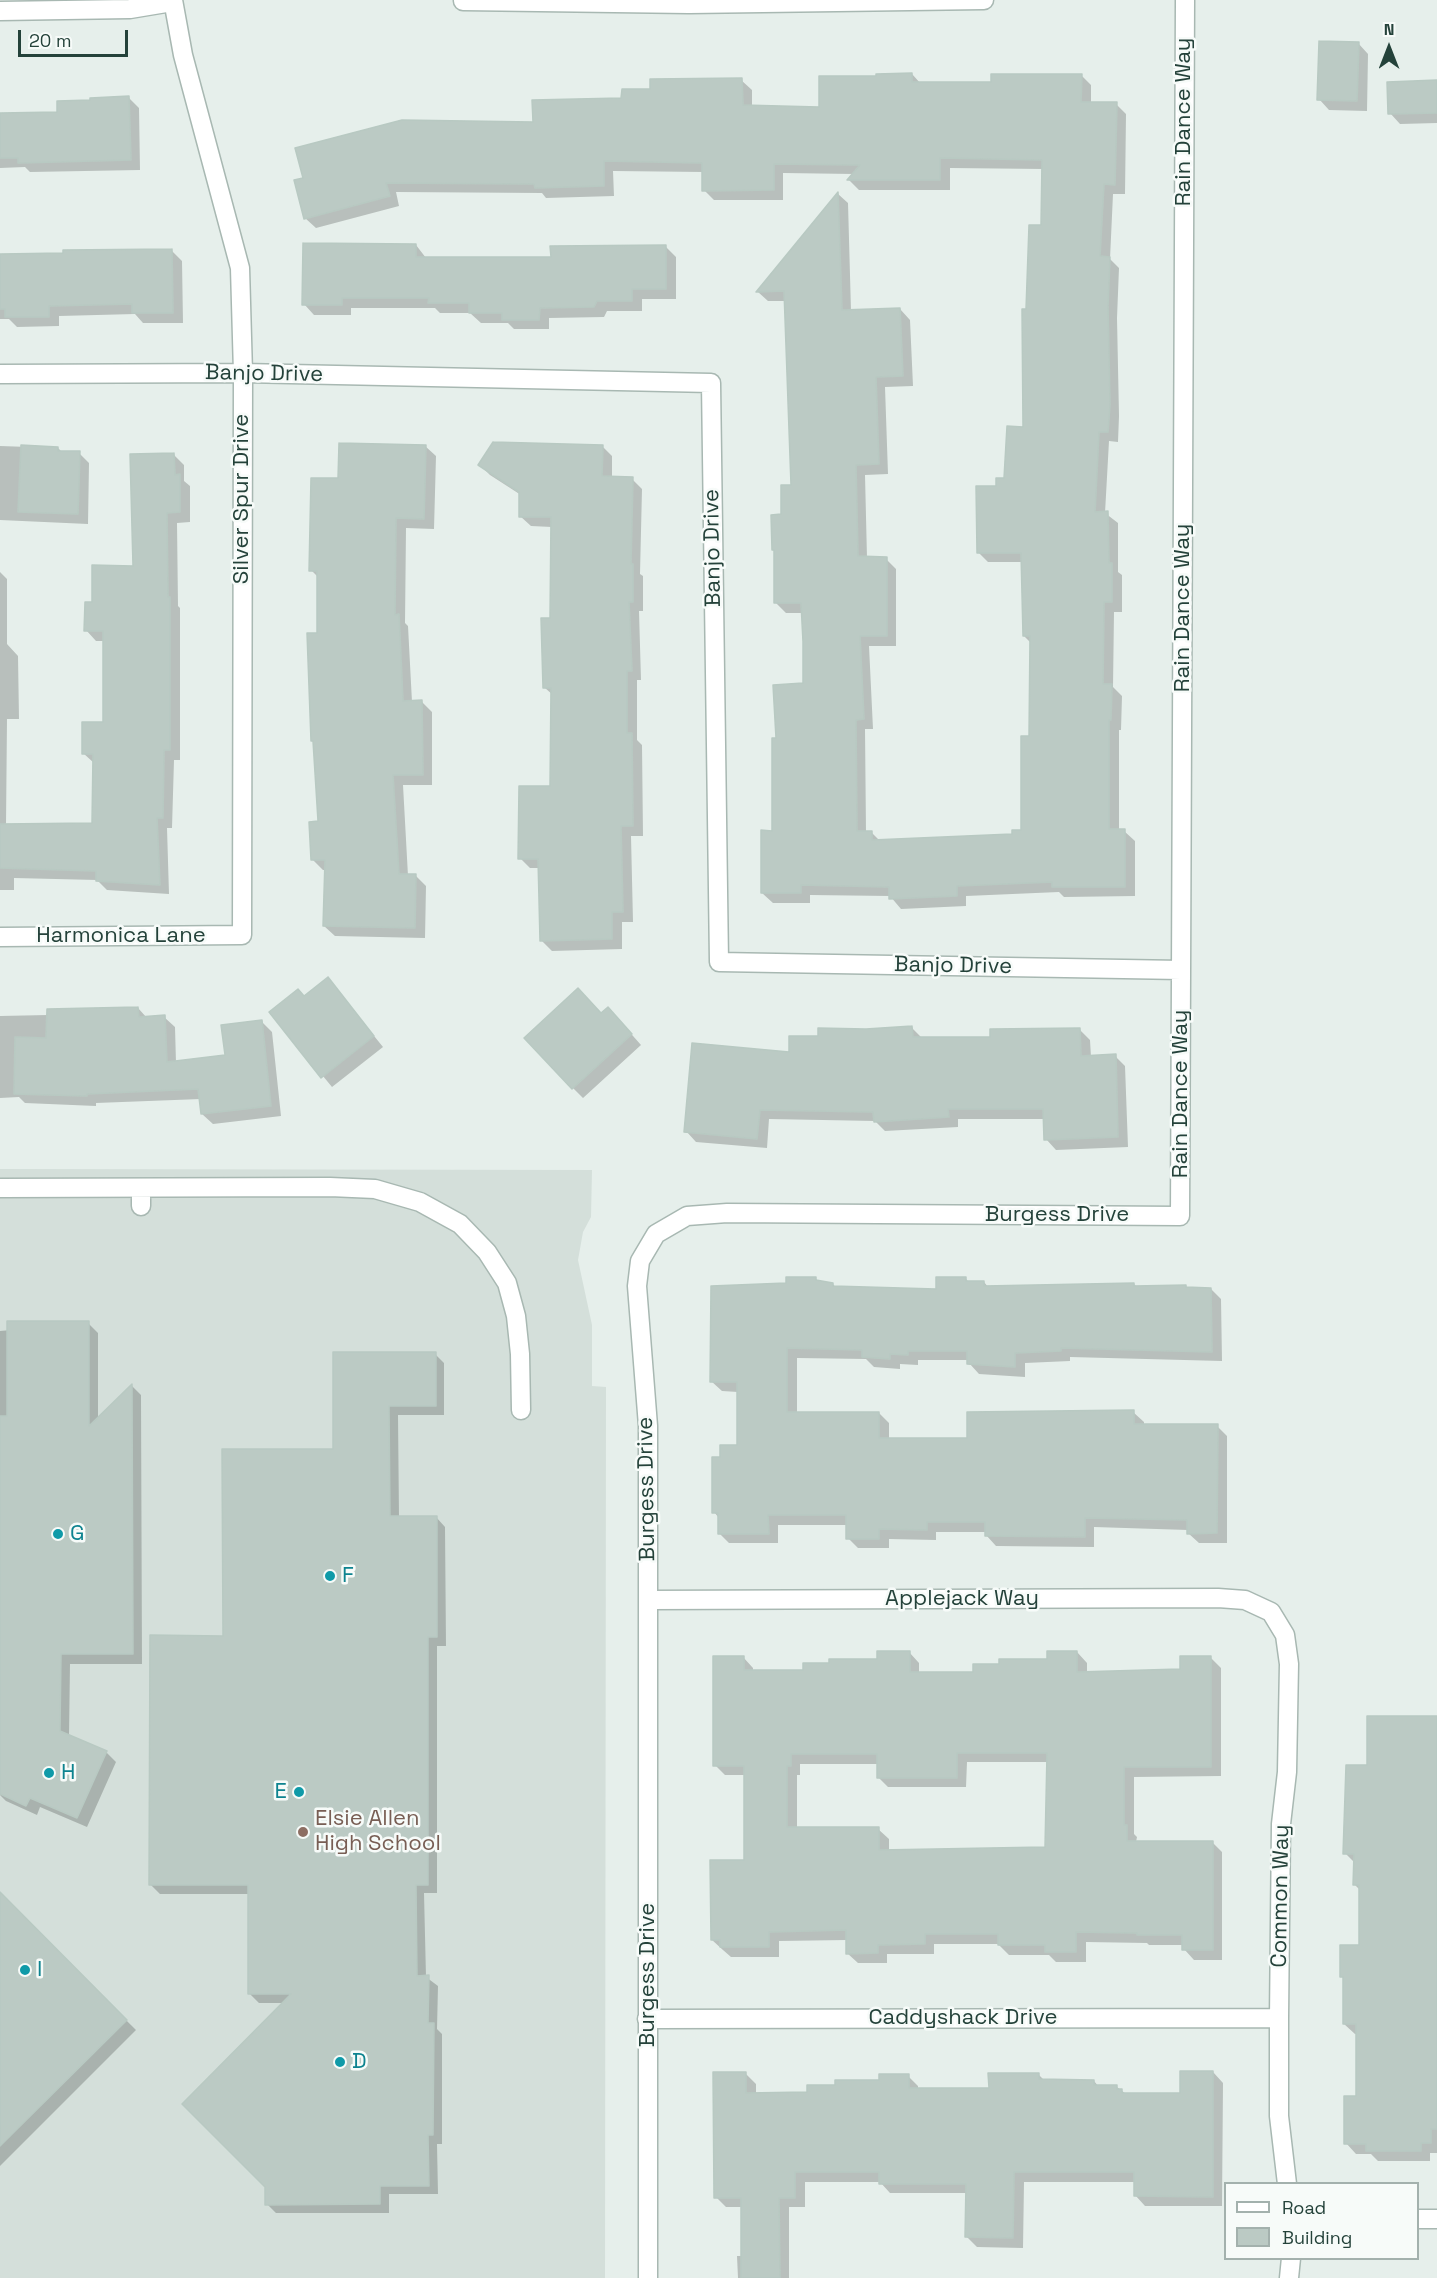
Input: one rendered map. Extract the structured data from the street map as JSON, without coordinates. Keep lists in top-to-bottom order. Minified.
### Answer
{"streets":{"street":["Rain Dance Way","Banjo Drive","Silver Spur Drive","Harmonica Lane","Burgess Drive","Applejack Way","Common Way","Caddyshack Drive"]},"crossings":[["Rain Dance Way","Banjo Drive"],["Rain Dance Way","Burgess Drive"],["Banjo Drive","Silver Spur Drive"],["Silver Spur Drive","Harmonica Lane"],["Burgess Drive","Applejack Way"],["Burgess Drive","Caddyshack Drive"],["Applejack Way","Common Way"],["Common Way","Caddyshack Drive"]],"places":["G","F","H","E","Elsie Allen High School","I","D"],"legend":["Road","Building"],"scale_bar":"20 m","north":"top"}
